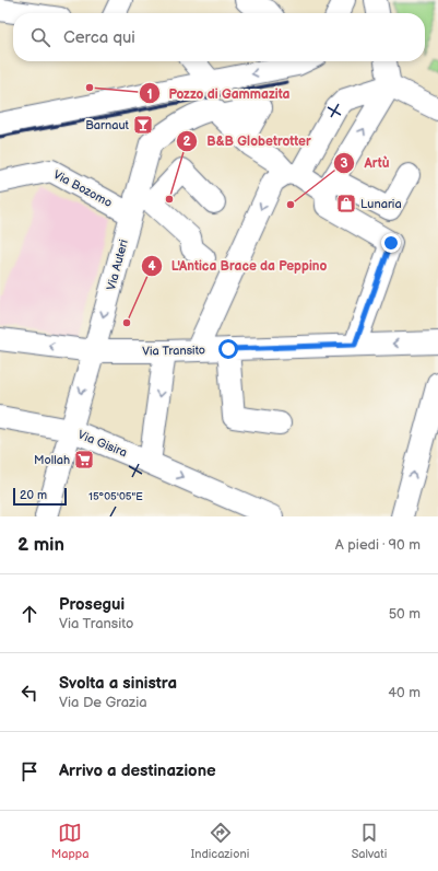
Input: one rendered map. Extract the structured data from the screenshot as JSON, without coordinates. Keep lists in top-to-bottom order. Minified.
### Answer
{"streets":{"street":["Via Bozomo","Via Auteri","Via Transito","Via Gisira"]},"crossings":[["Via Bozomo","Via Auteri"],["Via Auteri","Via Transito"],["Via Auteri","Via Gisira"]],"one_way":["Via Transito","Via Gisira"],"places":{"other":["Pozzo di Gammazita","B&B Globetrotter","Artù","L'Antica Brace da Peppino"],"bar":["Barnaut"],"shop":["Lunaria"],"supermarket":["Mollah"]},"scale_bar":"20 m","page":{"search":"Cerca qui","scale":"20 m","heading":["2 min","A piedi · 90 m"],"list":[["Prosegui","Via Transito","50 m"],["Svolta a sinistra","Via De Grazia","40 m"],"Arrivo a destinazione"],"nav":["Mappa","Indicazioni","Salvati"]},"coordinates":["15°05'05\"E"]}
